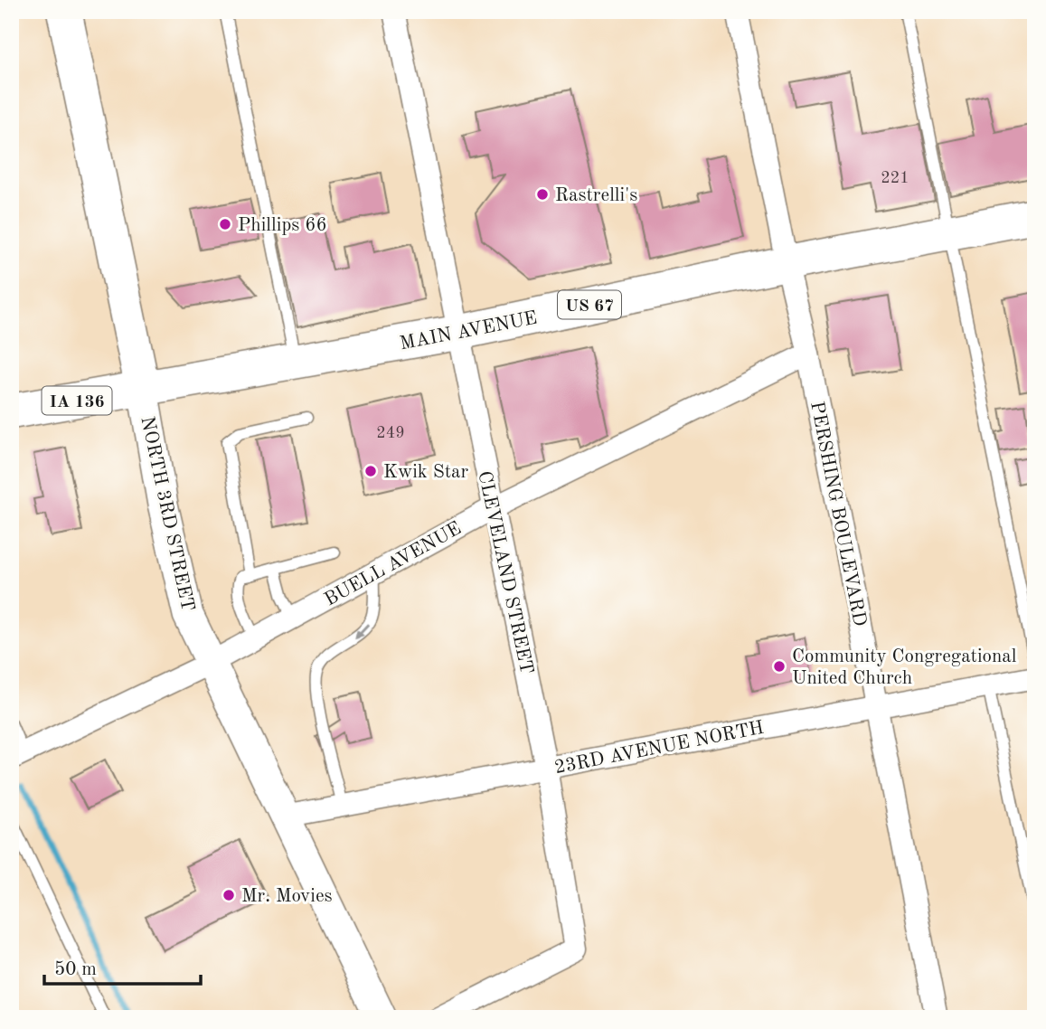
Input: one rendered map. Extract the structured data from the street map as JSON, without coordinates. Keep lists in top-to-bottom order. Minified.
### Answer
{"streets":{"main road":["US 67","MAIN AVENUE","IA 136","NORTH 3RD STREET"],"street":["PERSHING BOULEVARD","BUELL AVENUE","CLEVELAND STREET","23RD AVENUE NORTH"]},"crossings":[["MAIN AVENUE","NORTH 3RD STREET"],["MAIN AVENUE","PERSHING BOULEVARD"],["MAIN AVENUE","CLEVELAND STREET"],["NORTH 3RD STREET","BUELL AVENUE"],["NORTH 3RD STREET","23RD AVENUE NORTH"],["PERSHING BOULEVARD","BUELL AVENUE"],["PERSHING BOULEVARD","23RD AVENUE NORTH"],["BUELL AVENUE","CLEVELAND STREET"],["CLEVELAND STREET","23RD AVENUE NORTH"]],"places":["Rastrelli's","Phillips 66","Kwik Star","Community Congregational United Church","Mr. Movies"],"house_numbers":["221","249"],"scale_bar":"50 m"}
